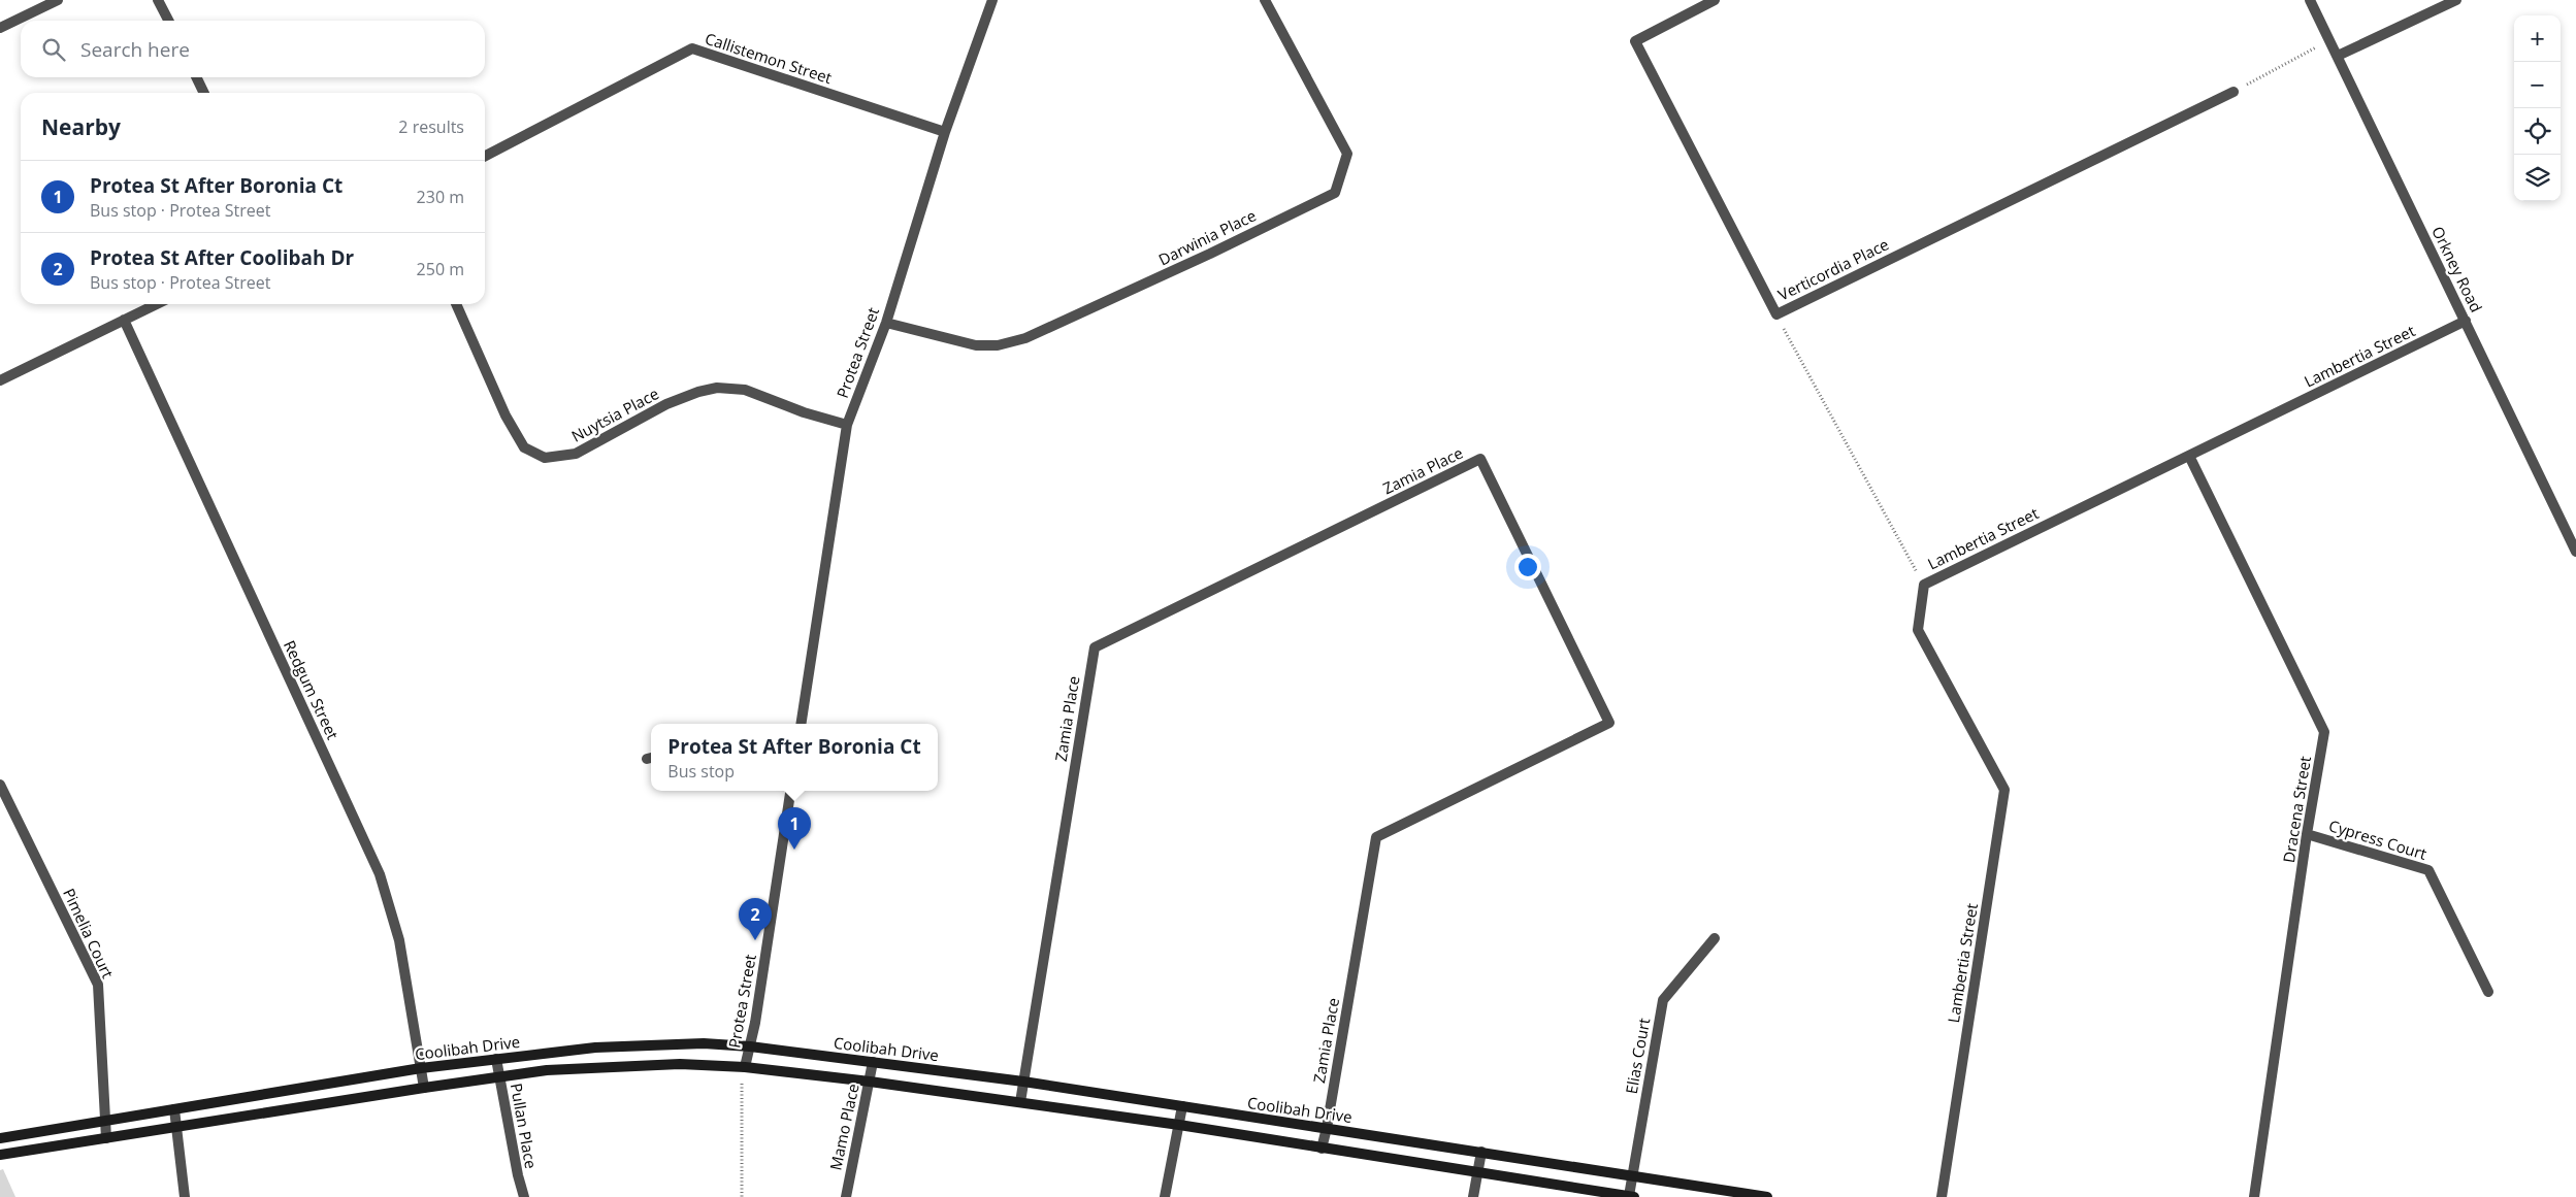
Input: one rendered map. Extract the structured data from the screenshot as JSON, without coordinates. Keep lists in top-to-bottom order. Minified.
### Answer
{"streets":{"main road":["Coolibah Drive"],"street":["Callistemon Street","Darwinia Place","Verticordia Place","Orkney Road","Protea Street","Lambertia Street","Nuytsia Place","Zamia Place","Redgum Street","Dracena Street","Cypress Court","Pimelia Court","Elias Court","Pullan Place","Mamo Place"]},"crossings":[["Callistemon Street","Protea Street"],["Darwinia Place","Protea Street"],["Orkney Road","Lambertia Street"],["Protea Street","Nuytsia Place"],["Protea Street","Coolibah Drive"],["Lambertia Street","Dracena Street"],["Zamia Place","Coolibah Drive"],["Redgum Street","Coolibah Drive"],["Dracena Street","Cypress Court"],["Pimelia Court","Coolibah Drive"],["Coolibah Drive","Elias Court"],["Coolibah Drive","Pullan Place"],["Coolibah Drive","Mamo Place"]],"page":{"map_buttons":["+","−"],"search":"Search here","heading":["Nearby","2 results"],"list":[{"mark":"1","name":"Protea St After Boronia Ct","note":"Bus stop · Protea Street","value":"230 m"},{"mark":"2","name":"Protea St After Coolibah Dr","note":"Bus stop · Protea Street","value":"250 m"}],"popup":["Protea St After Boronia Ct","Bus stop"],"pins":["1","2"]}}
